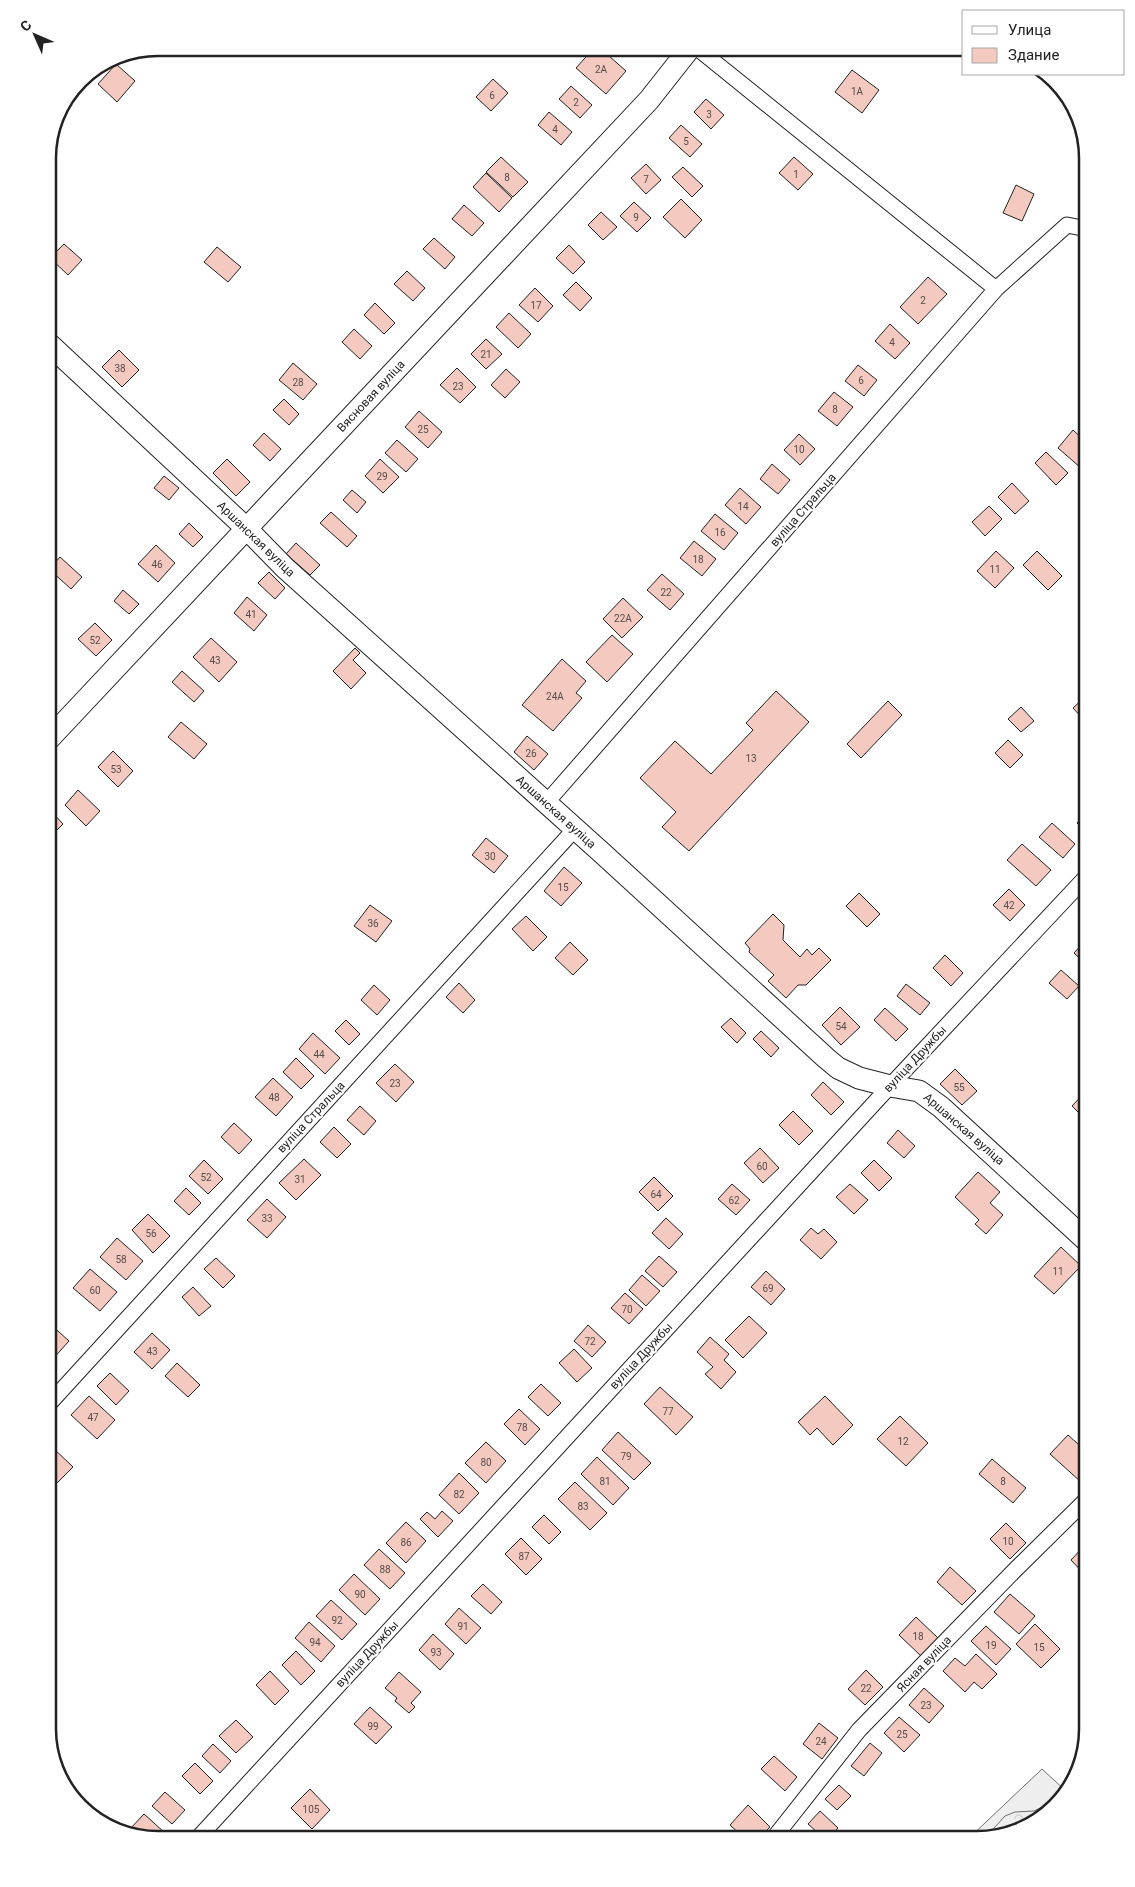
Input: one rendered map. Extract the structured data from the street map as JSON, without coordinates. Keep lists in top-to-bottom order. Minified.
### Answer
{"streets":{"street":["Вясновая вуліца","вуліца Стральца","Аршанская вуліца","вуліца Дружбы","Ясная вуліца"]},"crossings":[["Вясновая вуліца","Аршанская вуліца"],["вуліца Стральца","Аршанская вуліца"],["Аршанская вуліца","вуліца Дружбы"]],"house_numbers":["2А","1А","6","2","3","4","5","1","8","7","9","2","17","4","21","38","6","28","23","8","25","10","29","14","16","18","46","11","22","41","22А","52","43","24А","26","13","53","30","15","42","36","54","44","23","55","48","60","52","31","64","62","33","56","58","11","69","60","70","72","43","77","47","78","12","79","80","81","8","82","83","10","86","87","88","90","92","91","18","94","19","15","93","22","23","99","25","24","105"],"legend":["Улица","Здание"],"north":"top left"}
